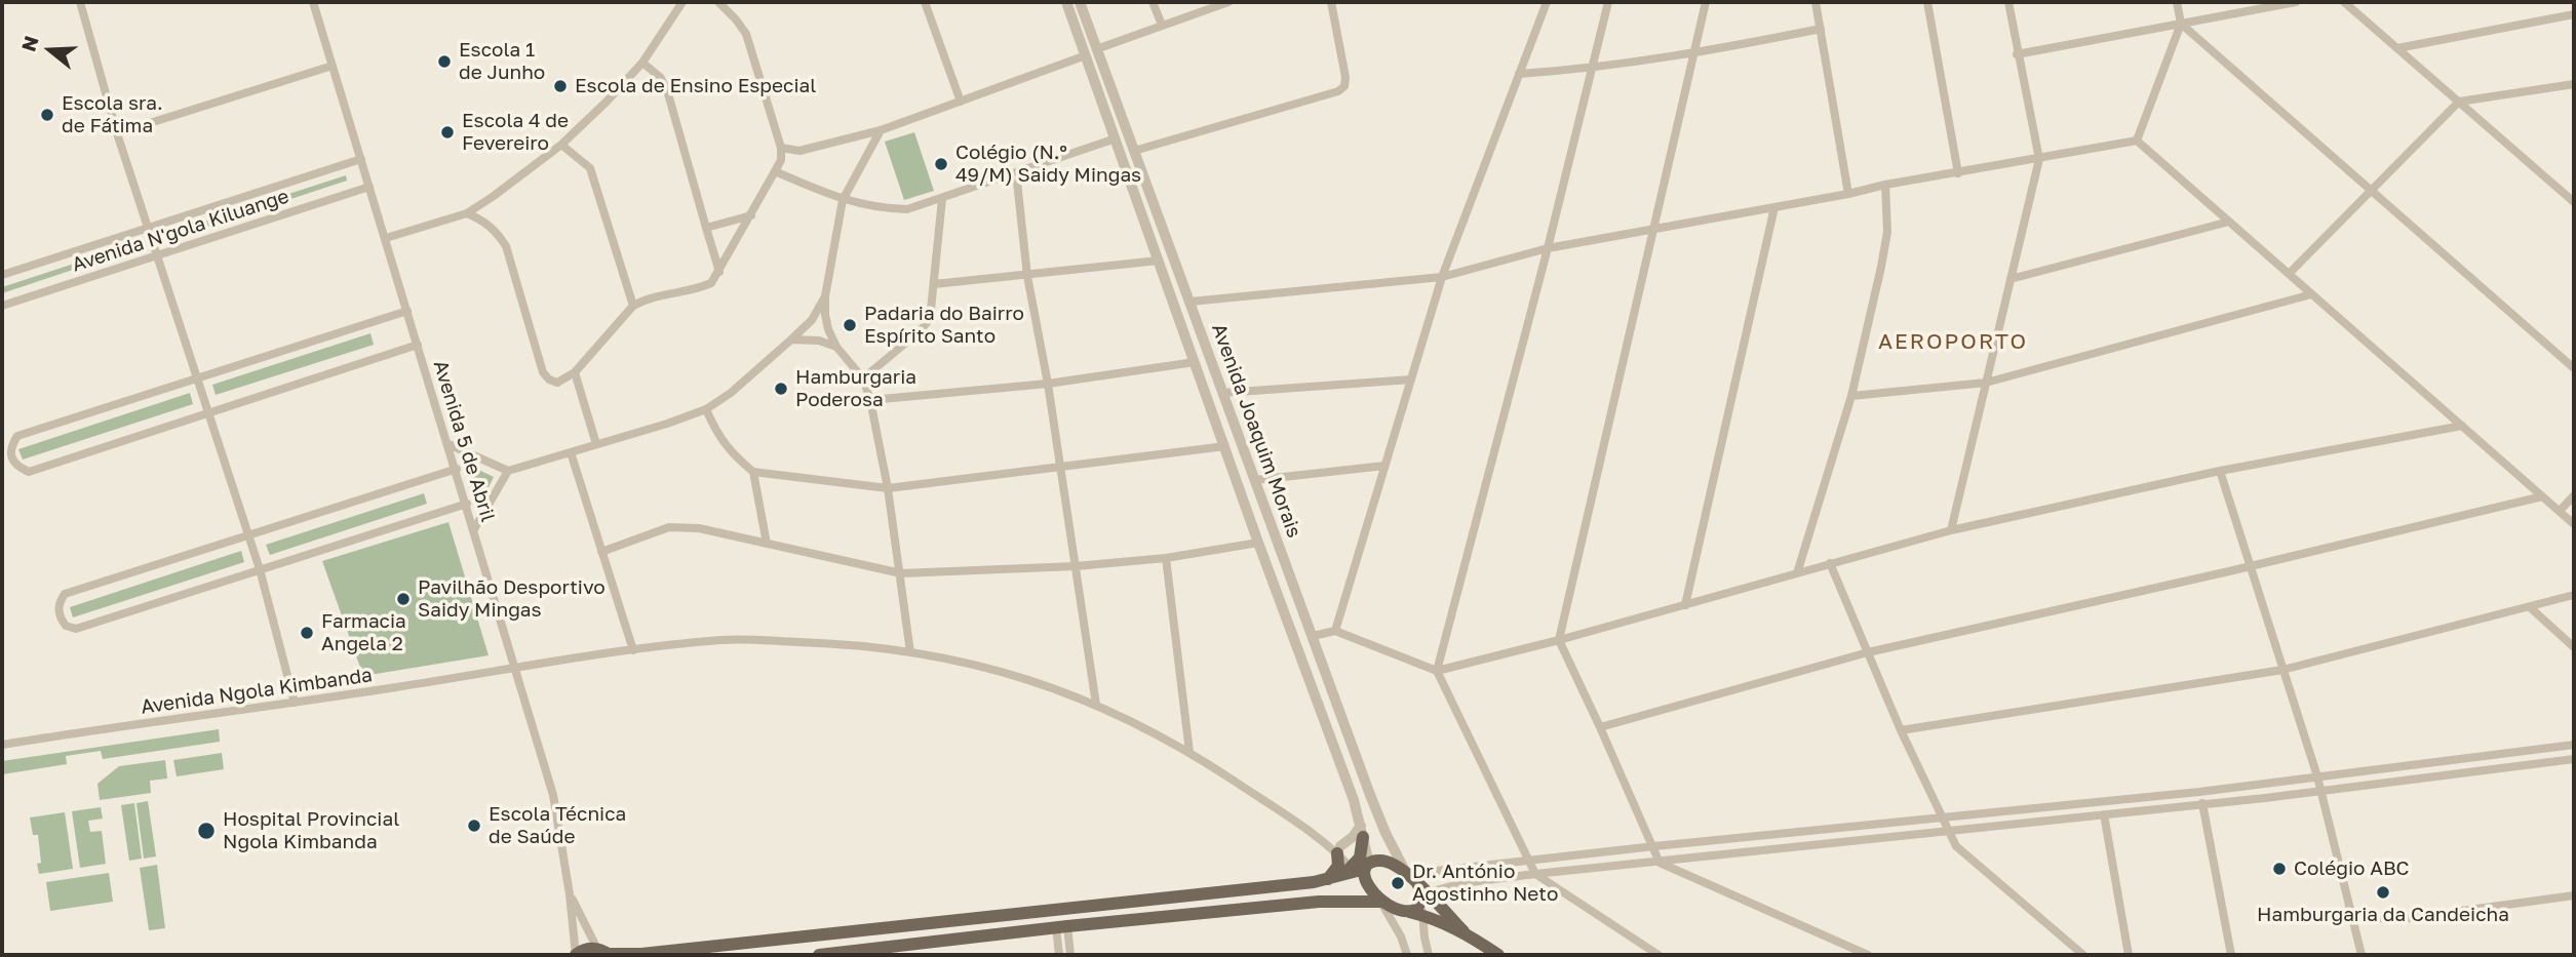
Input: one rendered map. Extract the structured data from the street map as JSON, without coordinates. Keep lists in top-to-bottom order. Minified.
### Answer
{"streets":{"street":["Avenida N'gola Kiluange","Avenida Joaquim Morais","Avenida 5 de Abril","Avenida Ngola Kimbanda"]},"crossings":[["Avenida N'gola Kiluange","Avenida 5 de Abril"],["Avenida 5 de Abril","Avenida Ngola Kimbanda"]],"districts":["AEROPORTO"],"places":["Escola 1 de Junho","Escola de Ensino Especial","Escola sra. de Fátima","Escola 4 de Fevereiro","Colégio (N.º 49/M) Saidy Mingas","Padaria do Bairro Espírito Santo","Hamburgaria Poderosa","Pavilhão Desportivo Saidy Mingas","Farmacia Angela 2","Escola Técnica de Saúde","Hospital Provincial Ngola Kimbanda","Colégio ABC","Dr. António Agostinho Neto","Hamburgaria da Candeicha"],"north":"left"}
